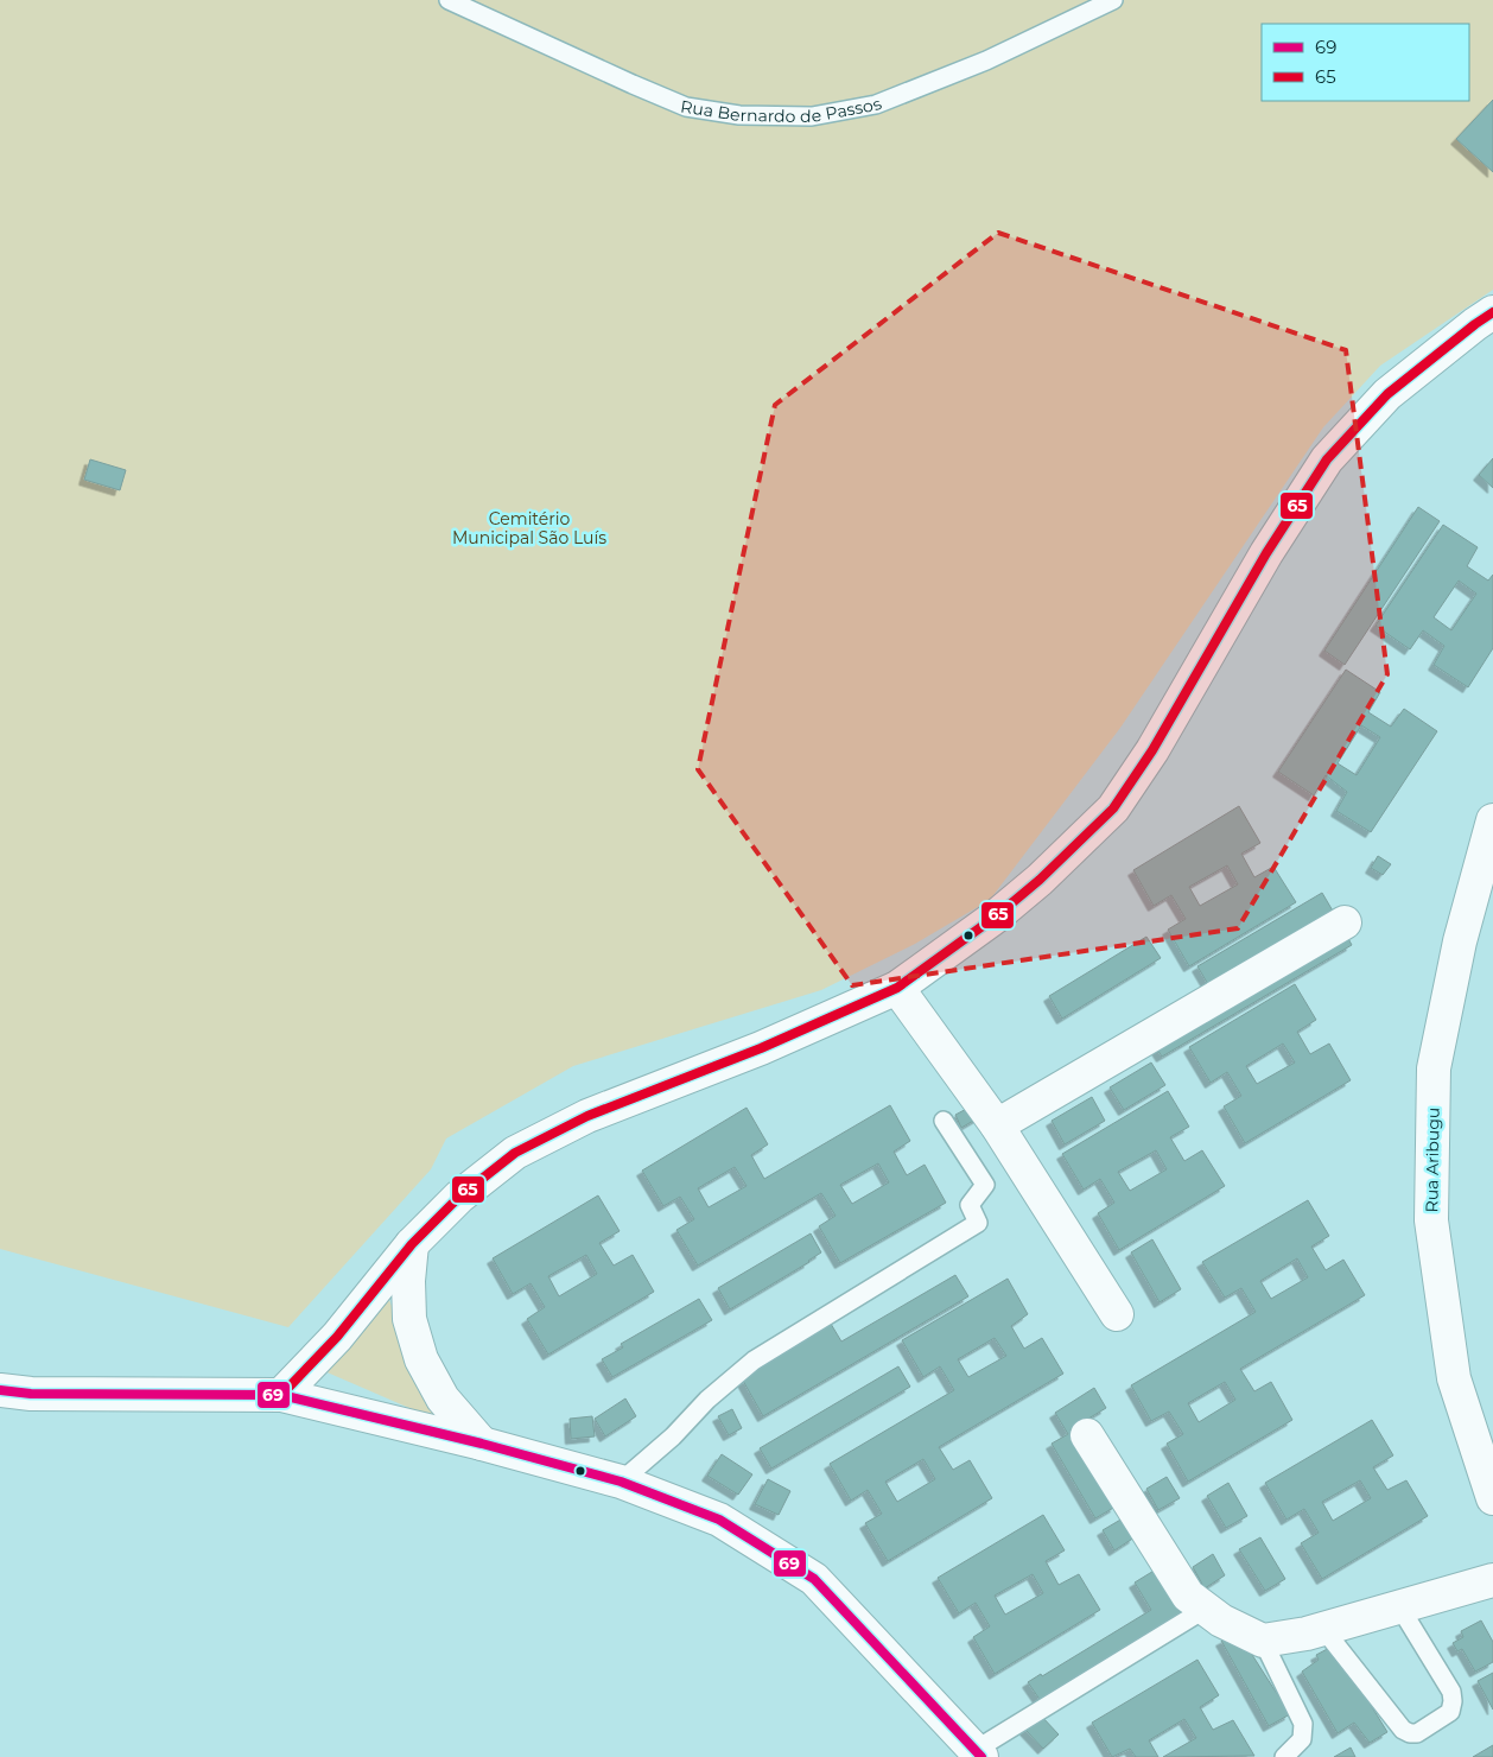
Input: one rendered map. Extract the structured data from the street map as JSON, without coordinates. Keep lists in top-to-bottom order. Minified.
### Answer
{"streets":{"street":["Rua Aribugu"],"lane":["Rua Bernardo de Passos"]},"parks":["Cemitério Municipal São Luís"],"lines":["transit line 65","transit line 69"],"legend":["69","65"]}
